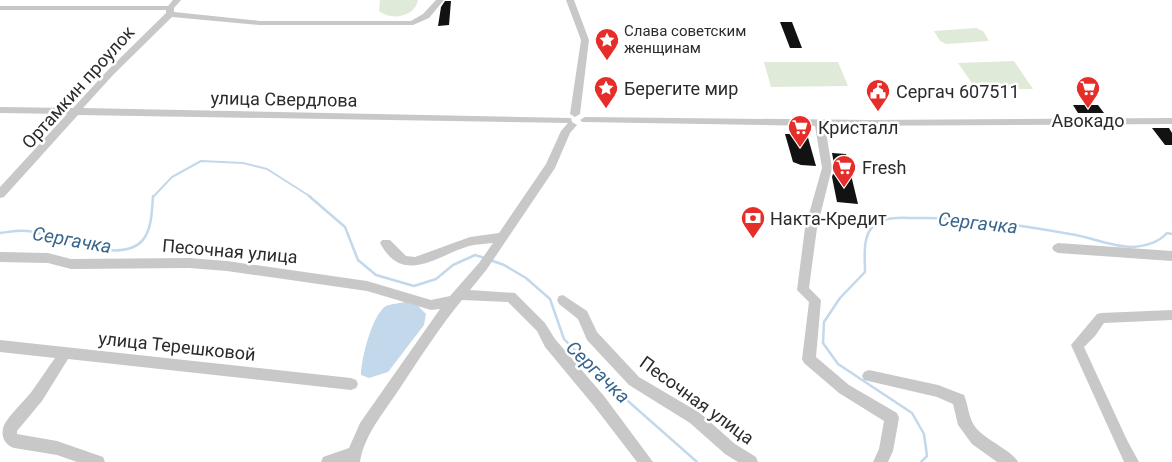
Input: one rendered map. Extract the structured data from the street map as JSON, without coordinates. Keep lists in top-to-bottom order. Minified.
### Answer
{"streets":{"street":["Ортамкин проулок","улица Свердлова","Песочная улица","улица Терешковой"]},"crossings":[["Ортамкин проулок","улица Свердлова"]],"water":["Сергачка"],"places":{"place":["Слава советским женщинам","Берегите мир"],"supermarket":["Авокадо","Кристалл","Fresh"],"public building":["Сергач 607511"],"bank":["Накта-Кредит"]}}
